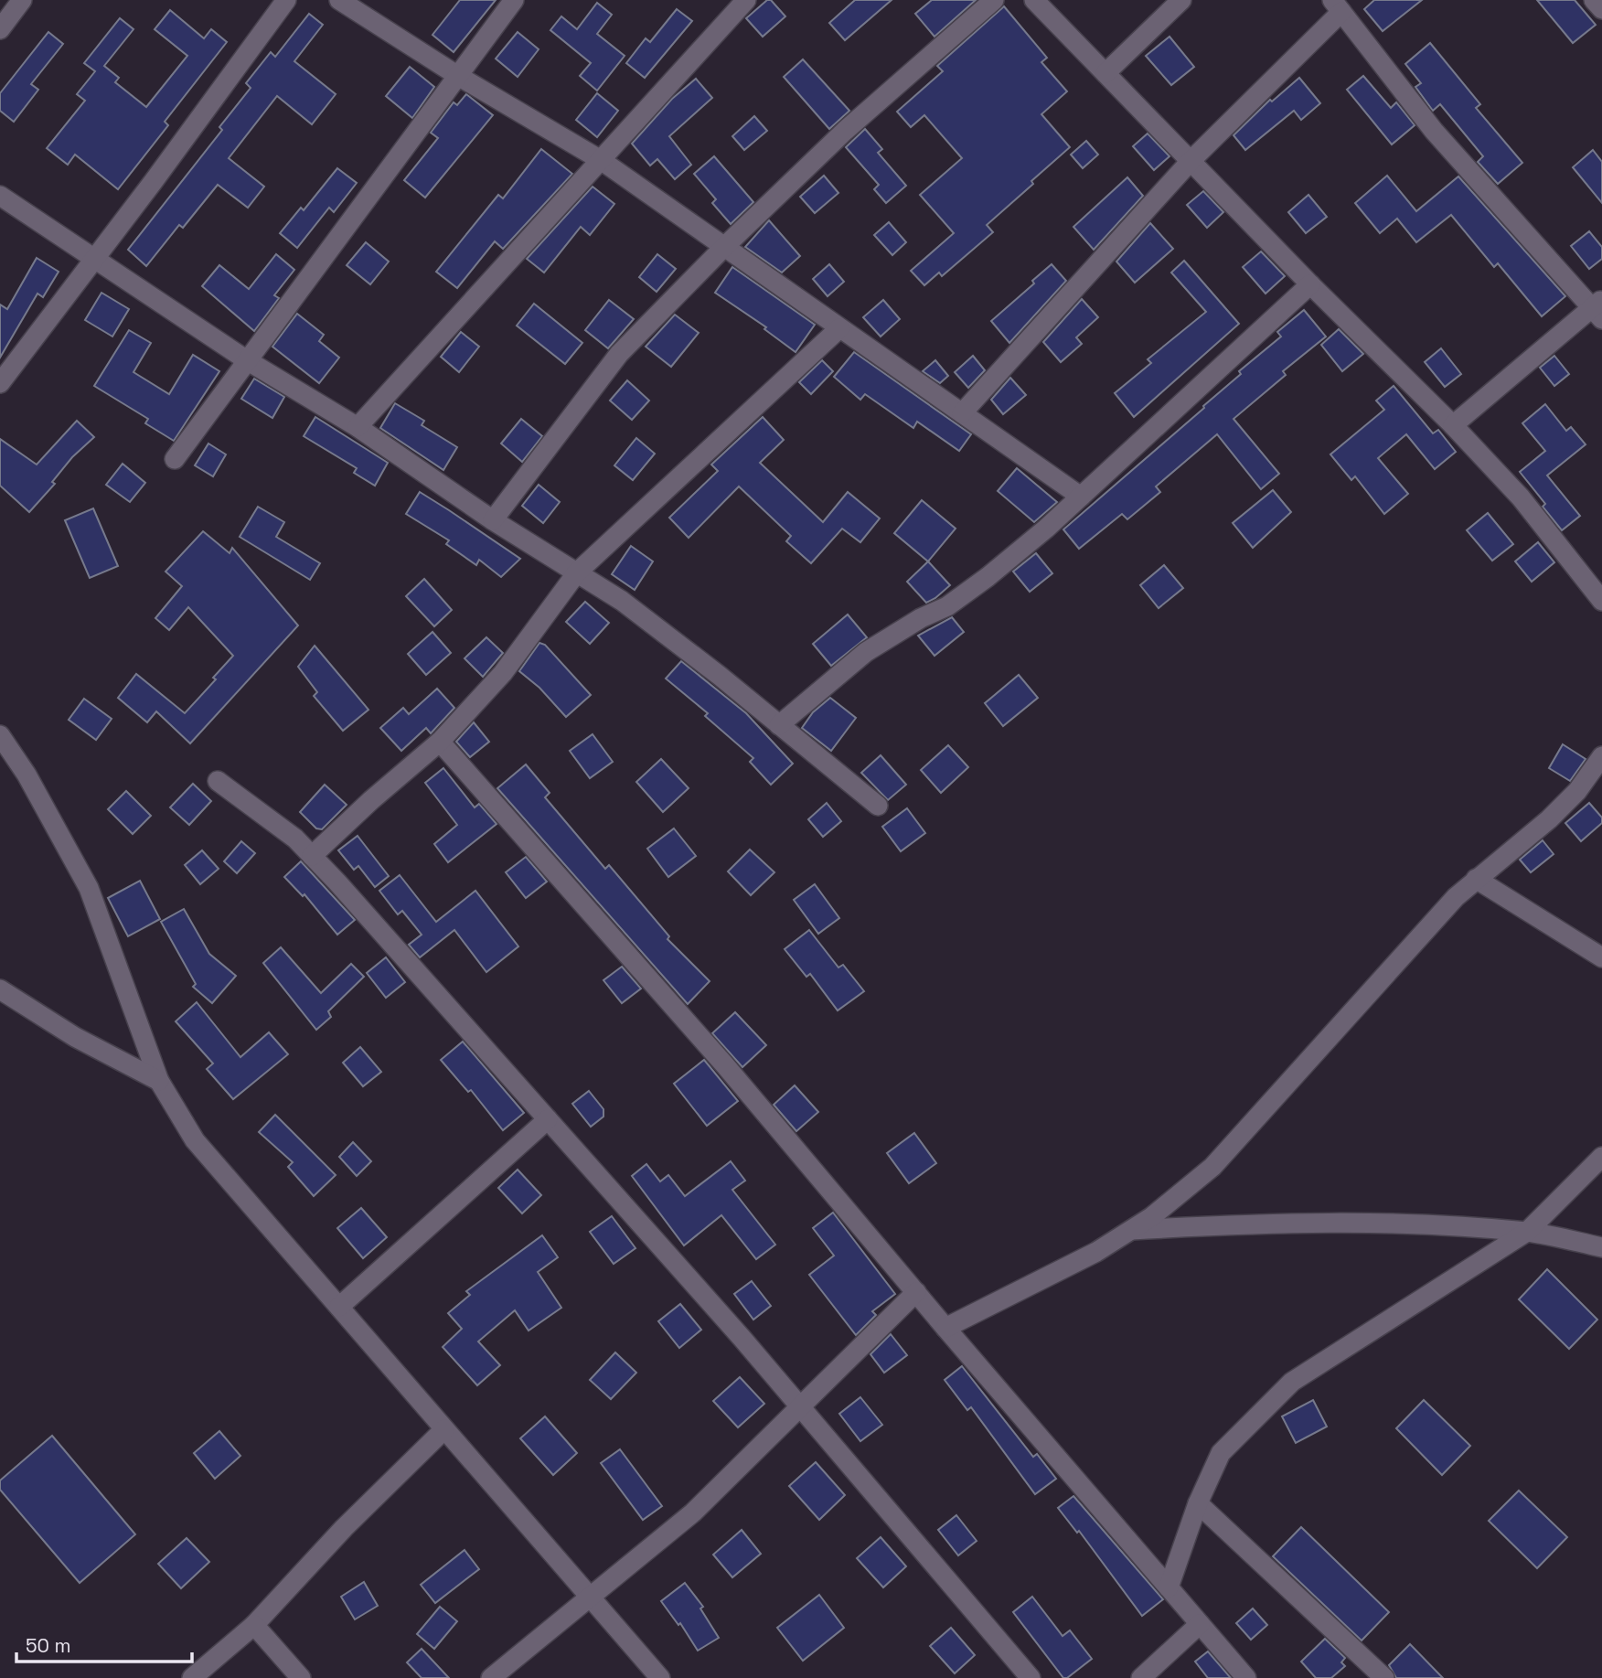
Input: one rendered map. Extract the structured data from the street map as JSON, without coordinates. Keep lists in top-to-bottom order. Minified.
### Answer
{"scale_bar":"50 m"}
